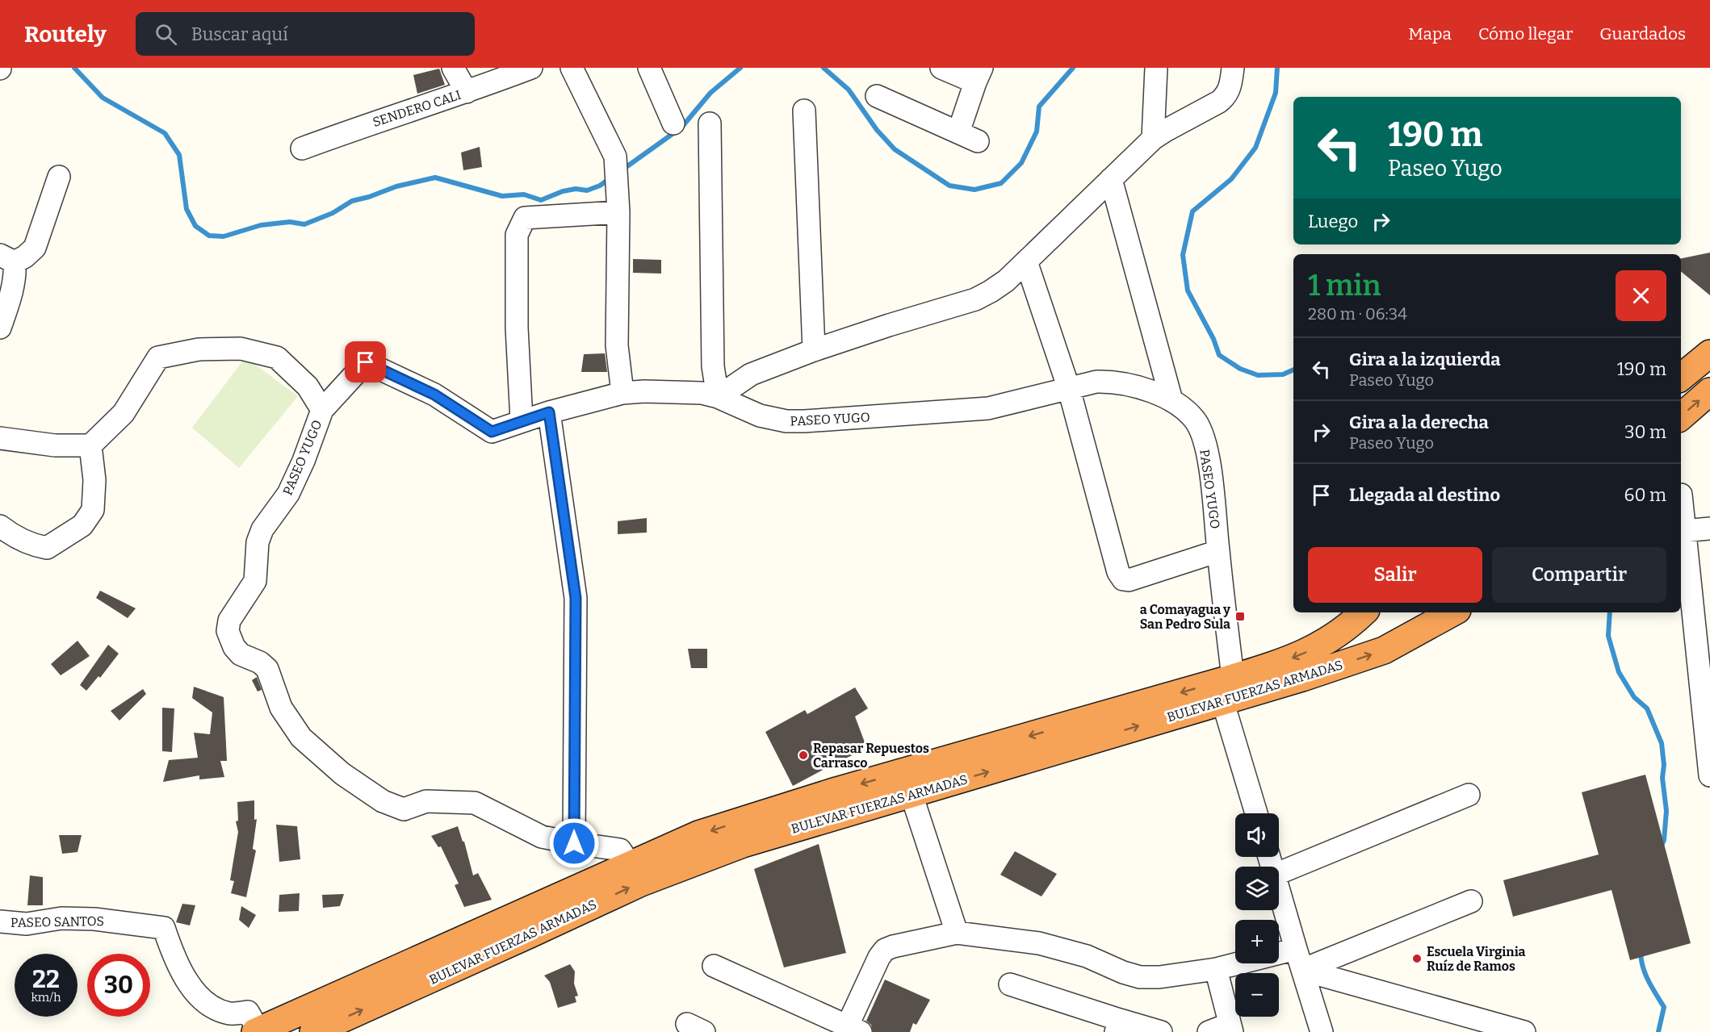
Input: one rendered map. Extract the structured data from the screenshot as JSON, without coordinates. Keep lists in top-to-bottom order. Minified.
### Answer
{"streets":{"highway":["BULEVAR FUERZAS ARMADAS"],"street":["SENDERO CALI","PASEO YUGO","PASEO SANTOS"]},"crossings":[["PASEO YUGO","BULEVAR FUERZAS ARMADAS"],["BULEVAR FUERZAS ARMADAS","PASEO SANTOS"]],"places":{"transit":["a Comayagua y San Pedro Sula"],"other":["Repasar Repuestos Carrasco","Escuela Virginia Ruíz de Ramos"]},"page":{"header":"Routely","search":"Buscar aquí","nav":["Mapa","Cómo llegar","Guardados"],"turn":["190 m","Paseo Yugo"],"then":"Luego","heading":["1 min","280 m · 06:34"],"list":[{"name":"Gira a la izquierda","note":"Paseo Yugo","value":"190 m"},{"name":"Gira a la derecha","note":"Paseo Yugo","value":"30 m"},{"name":"Llegada al destino","value":"60 m"}],"buttons":["Salir","Compartir"],"map_buttons":["+","−"],"speed":"22 km/h","limit":"30"}}
